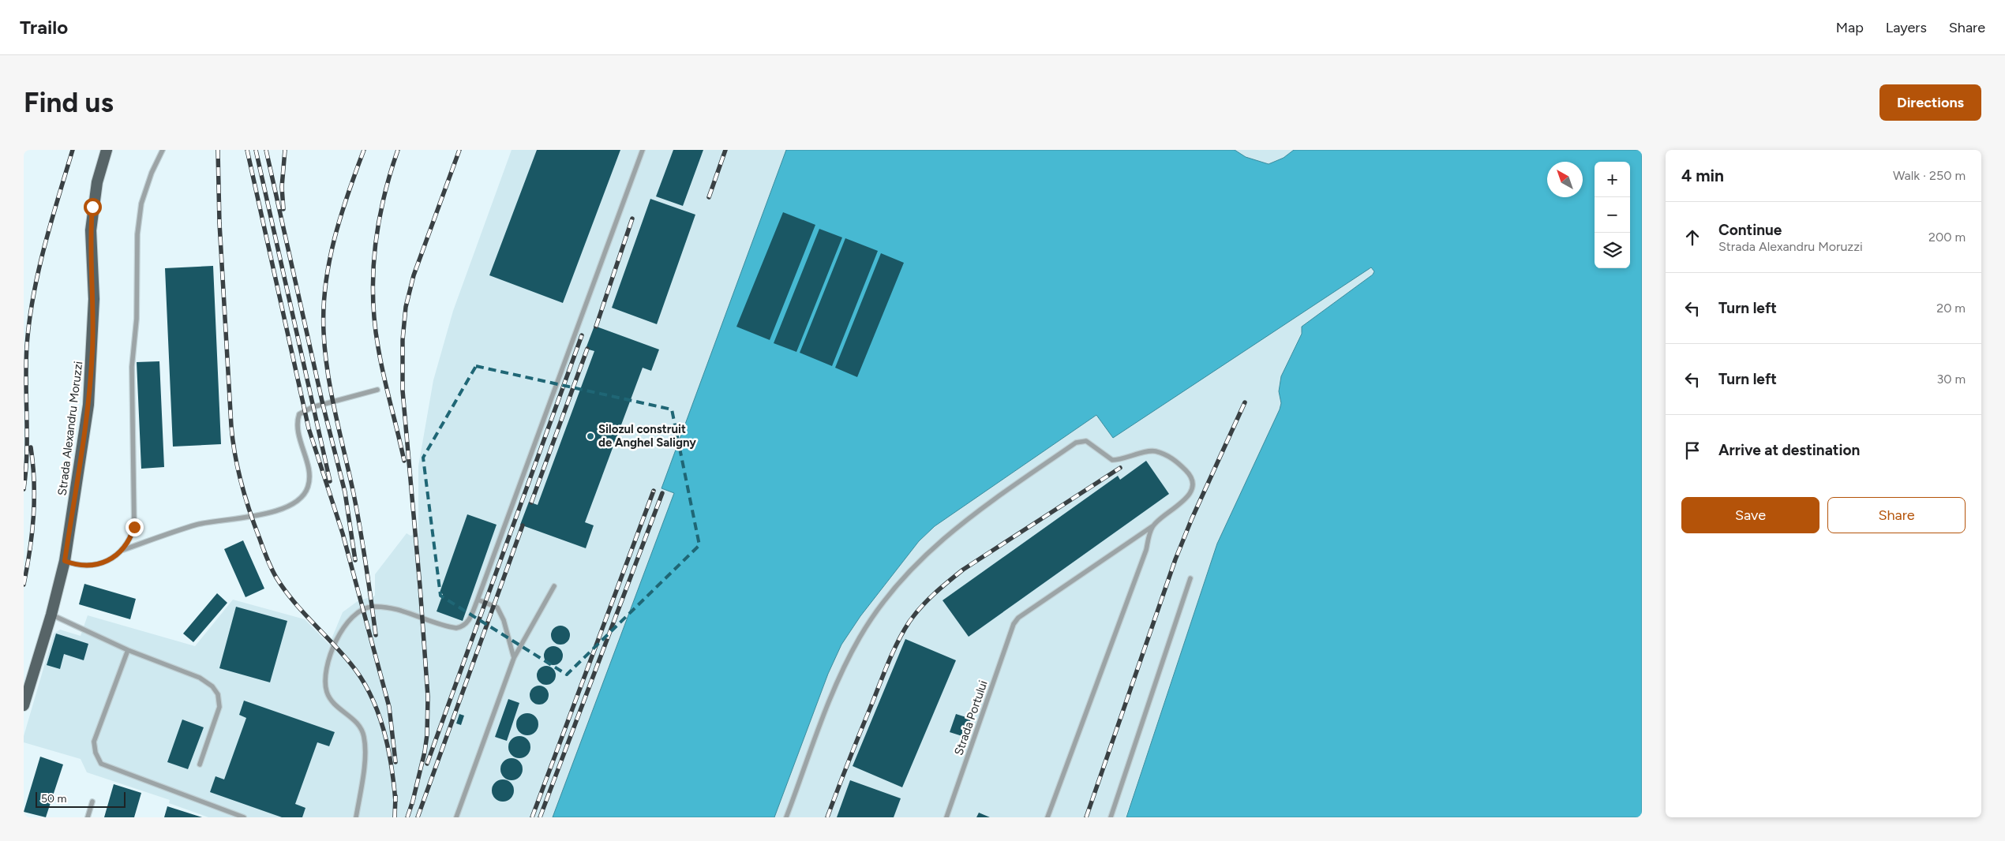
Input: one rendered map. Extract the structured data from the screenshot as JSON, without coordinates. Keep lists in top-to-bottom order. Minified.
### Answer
{"streets":{"main road":["Strada Alexandru Moruzzi"],"lane":["Strada Portului"]},"places":["Silozul construit de Anghel Saligny"],"scale_bar":"50 m","north":"top left","page":{"header":"Trailo","nav":["Map","Layers","Share"],"buttons":["Directions",["Save","Share"]],"title":"Find us","heading":["4 min","Walk · 250 m"],"map_buttons":["+","−"],"list":[["Continue","Strada Alexandru Moruzzi","200 m"],["Turn left","20 m"],["Turn left","30 m"],"Arrive at destination"],"scale":"50 m"}}
